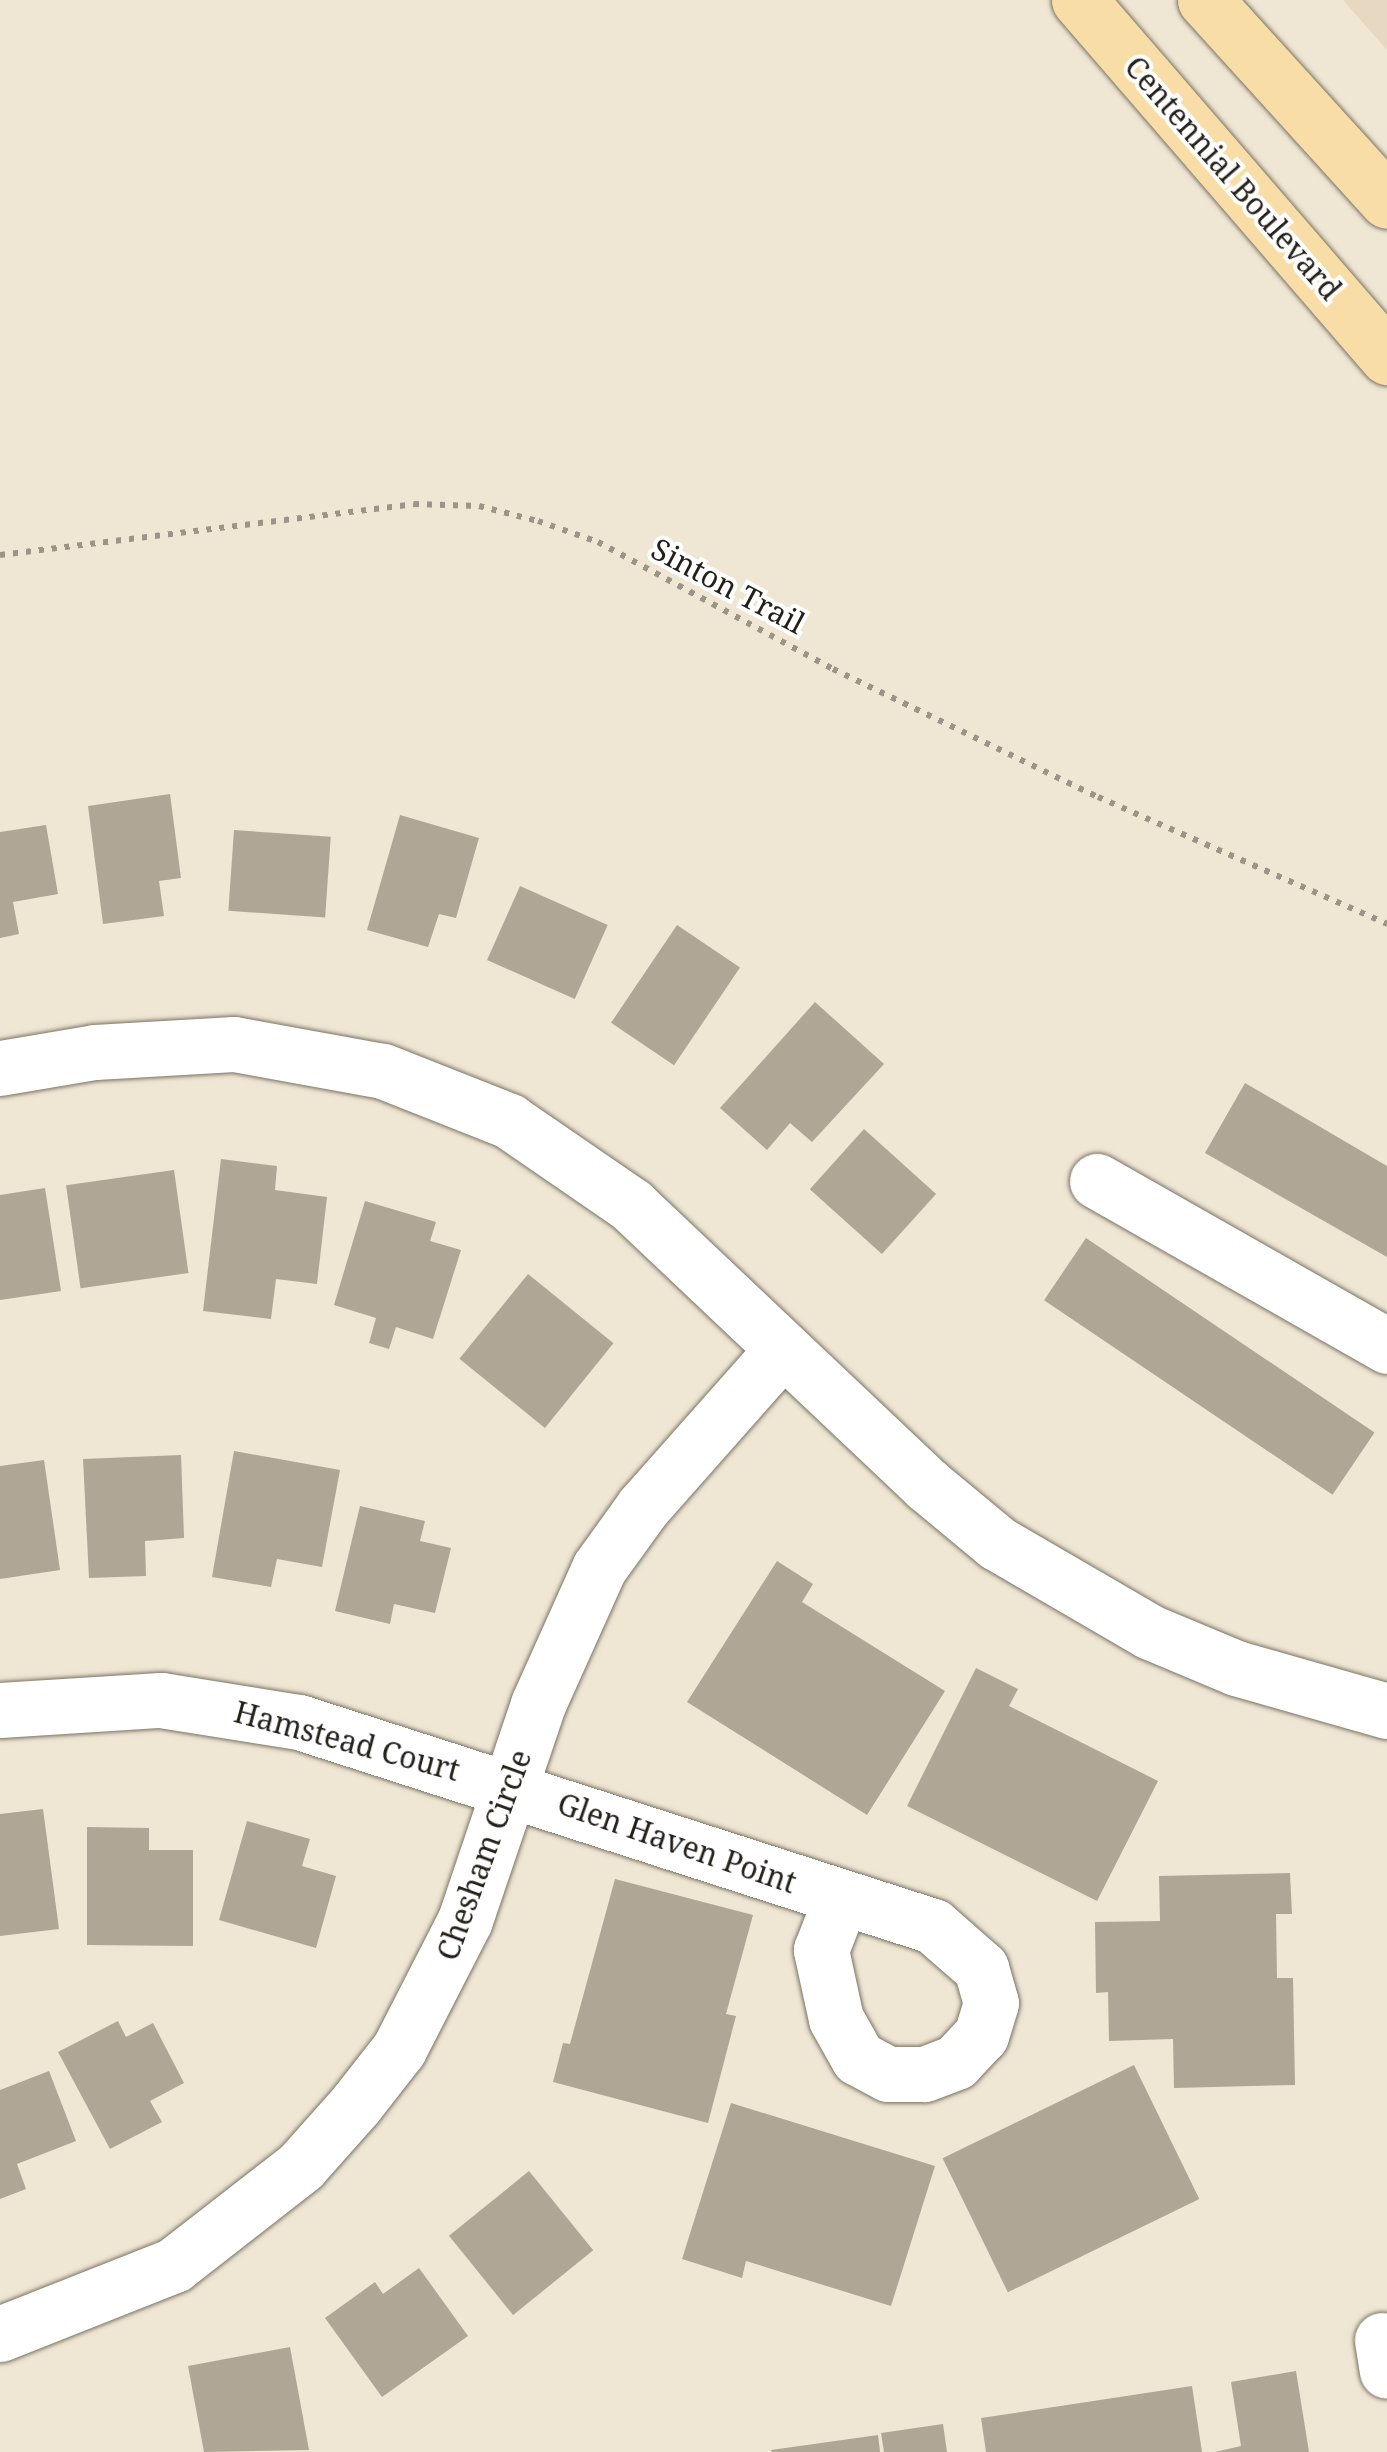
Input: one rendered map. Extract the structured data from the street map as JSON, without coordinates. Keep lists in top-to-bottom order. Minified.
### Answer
{"streets":{"main road":["Centennial Boulevard"],"street":["Hamstead Court","Glen Haven Point","Chesham Circle"],"path":["Sinton Trail"]},"crossings":[["Hamstead Court","Glen Haven Point"],["Hamstead Court","Chesham Circle"],["Glen Haven Point","Chesham Circle"]]}
